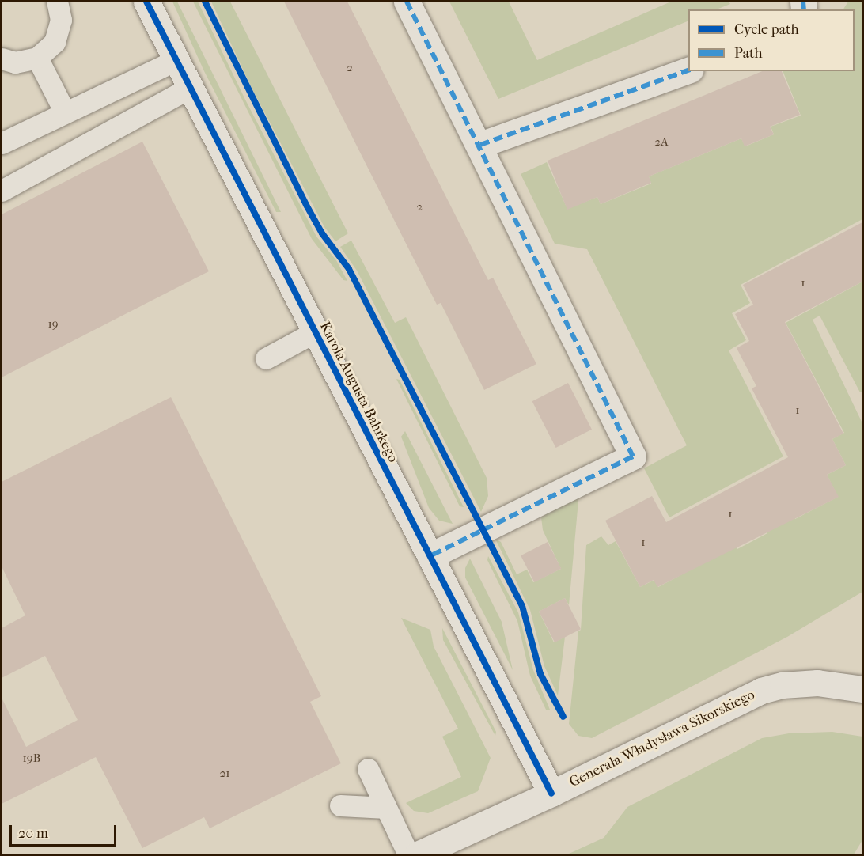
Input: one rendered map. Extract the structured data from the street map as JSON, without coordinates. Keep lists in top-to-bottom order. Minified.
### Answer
{"streets":{"street":["Karola Augusta Bahrkego","Generała Władysława Sikorskiego"]},"crossings":[["Karola Augusta Bahrkego","Generała Władysława Sikorskiego"]],"house_numbers":["2","2A","2","1","19","1","1","1","19B","21"],"legend":["Cycle path","Path"],"scale_bar":"20 m"}
